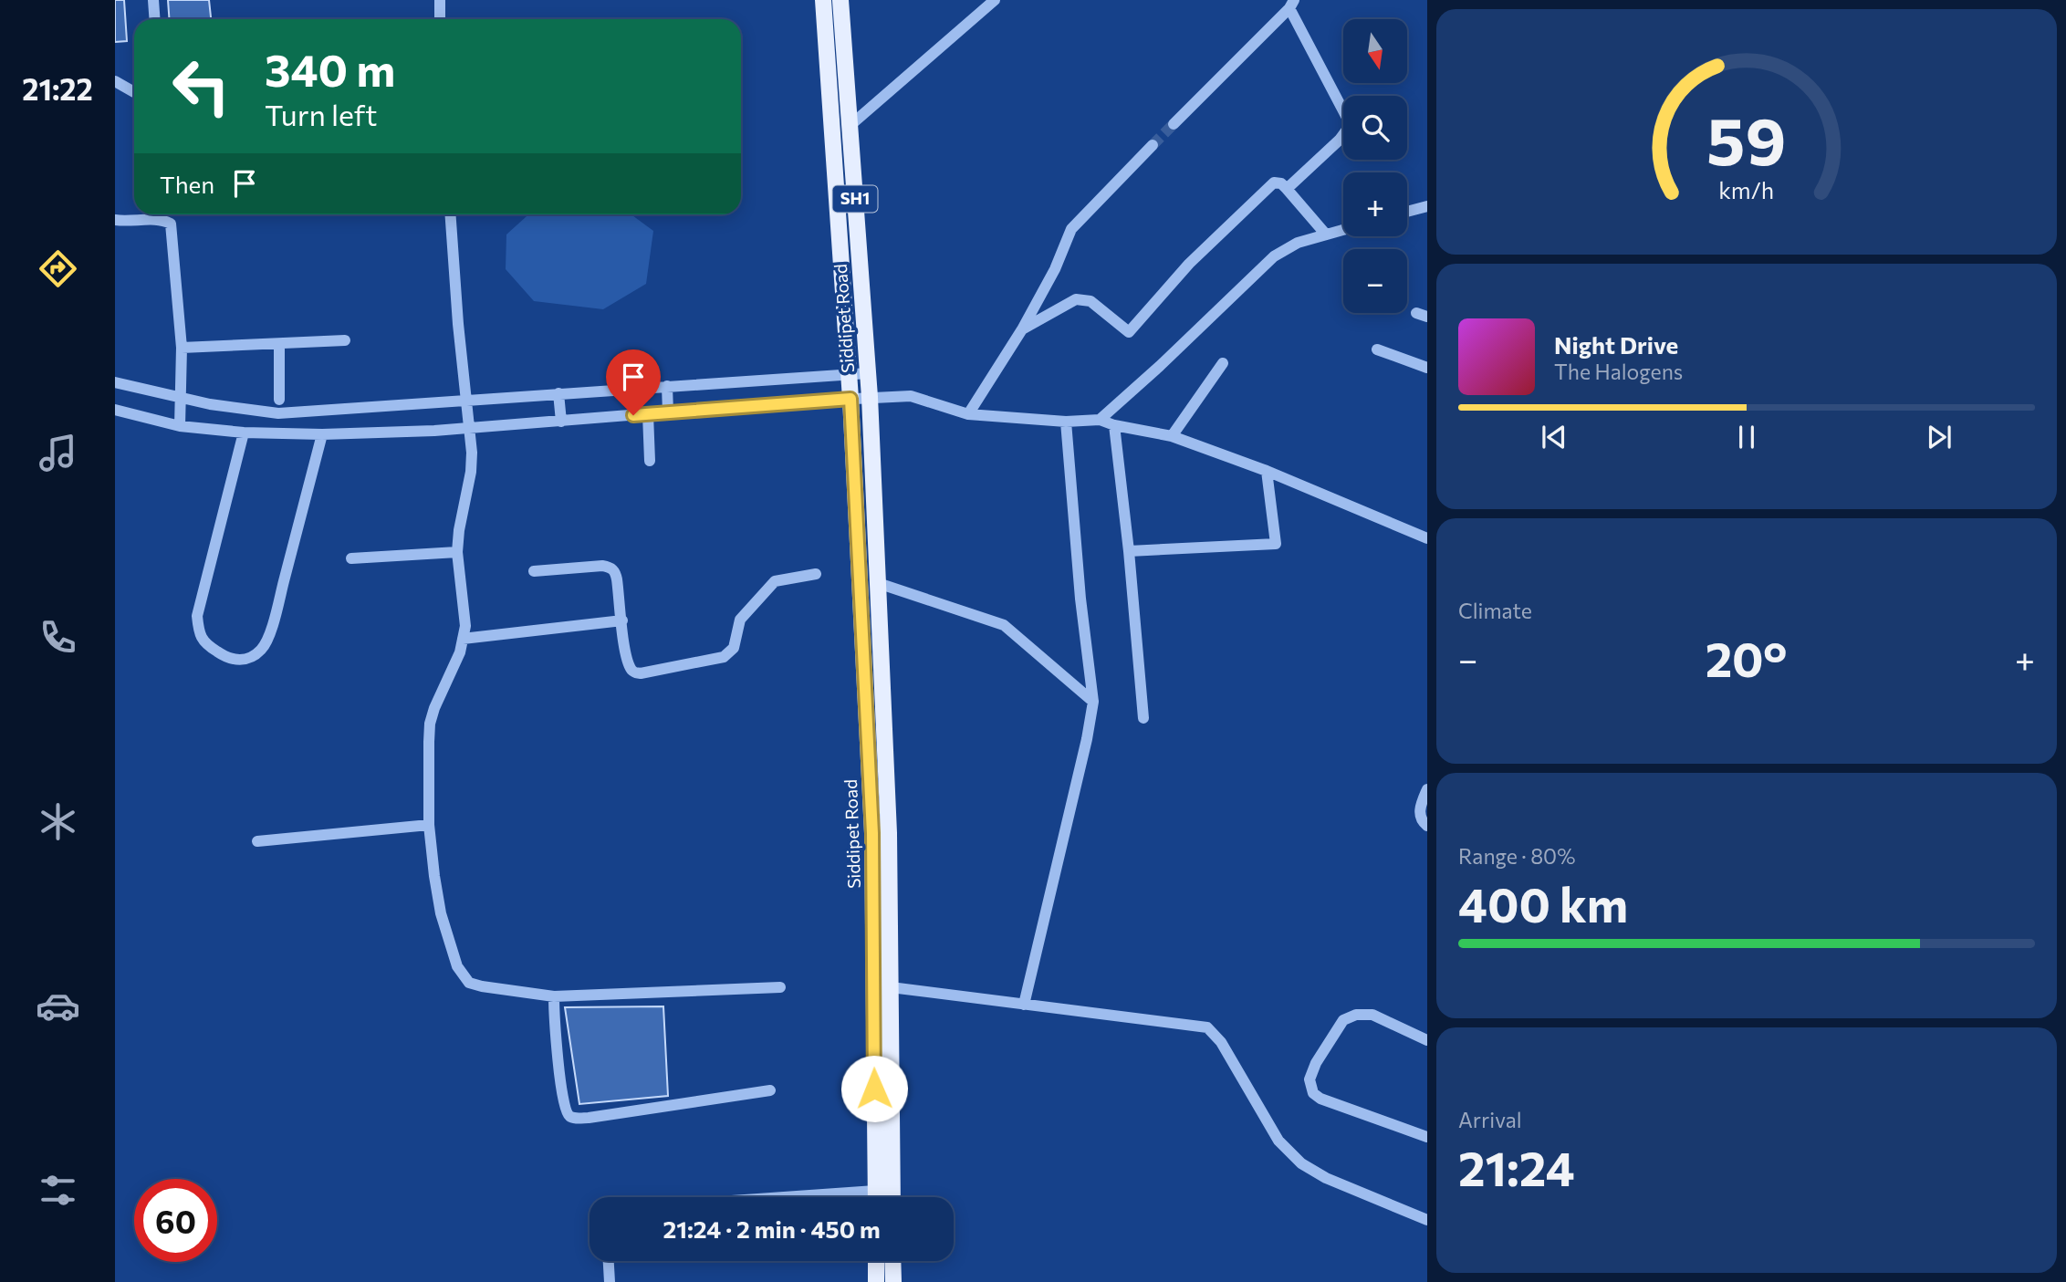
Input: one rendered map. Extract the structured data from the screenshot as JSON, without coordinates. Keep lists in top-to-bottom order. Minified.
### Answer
{"streets":{"main road":["SH1","Siddipet Road"]},"north":"bottom","page":{"tabs":"21:22","map_buttons":["+","−"],"turn":["340 m","Turn left"],"then":"Then","song":["Night Drive","The Halogens"],"tile":["Climate",["Range · 80%","400 km"],["Arrival","21:24"]],"heat":["−","20°","+"],"limit":"60","trip":"21:24 · 2 min · 450 m","gauge":["59","km/h"]}}
